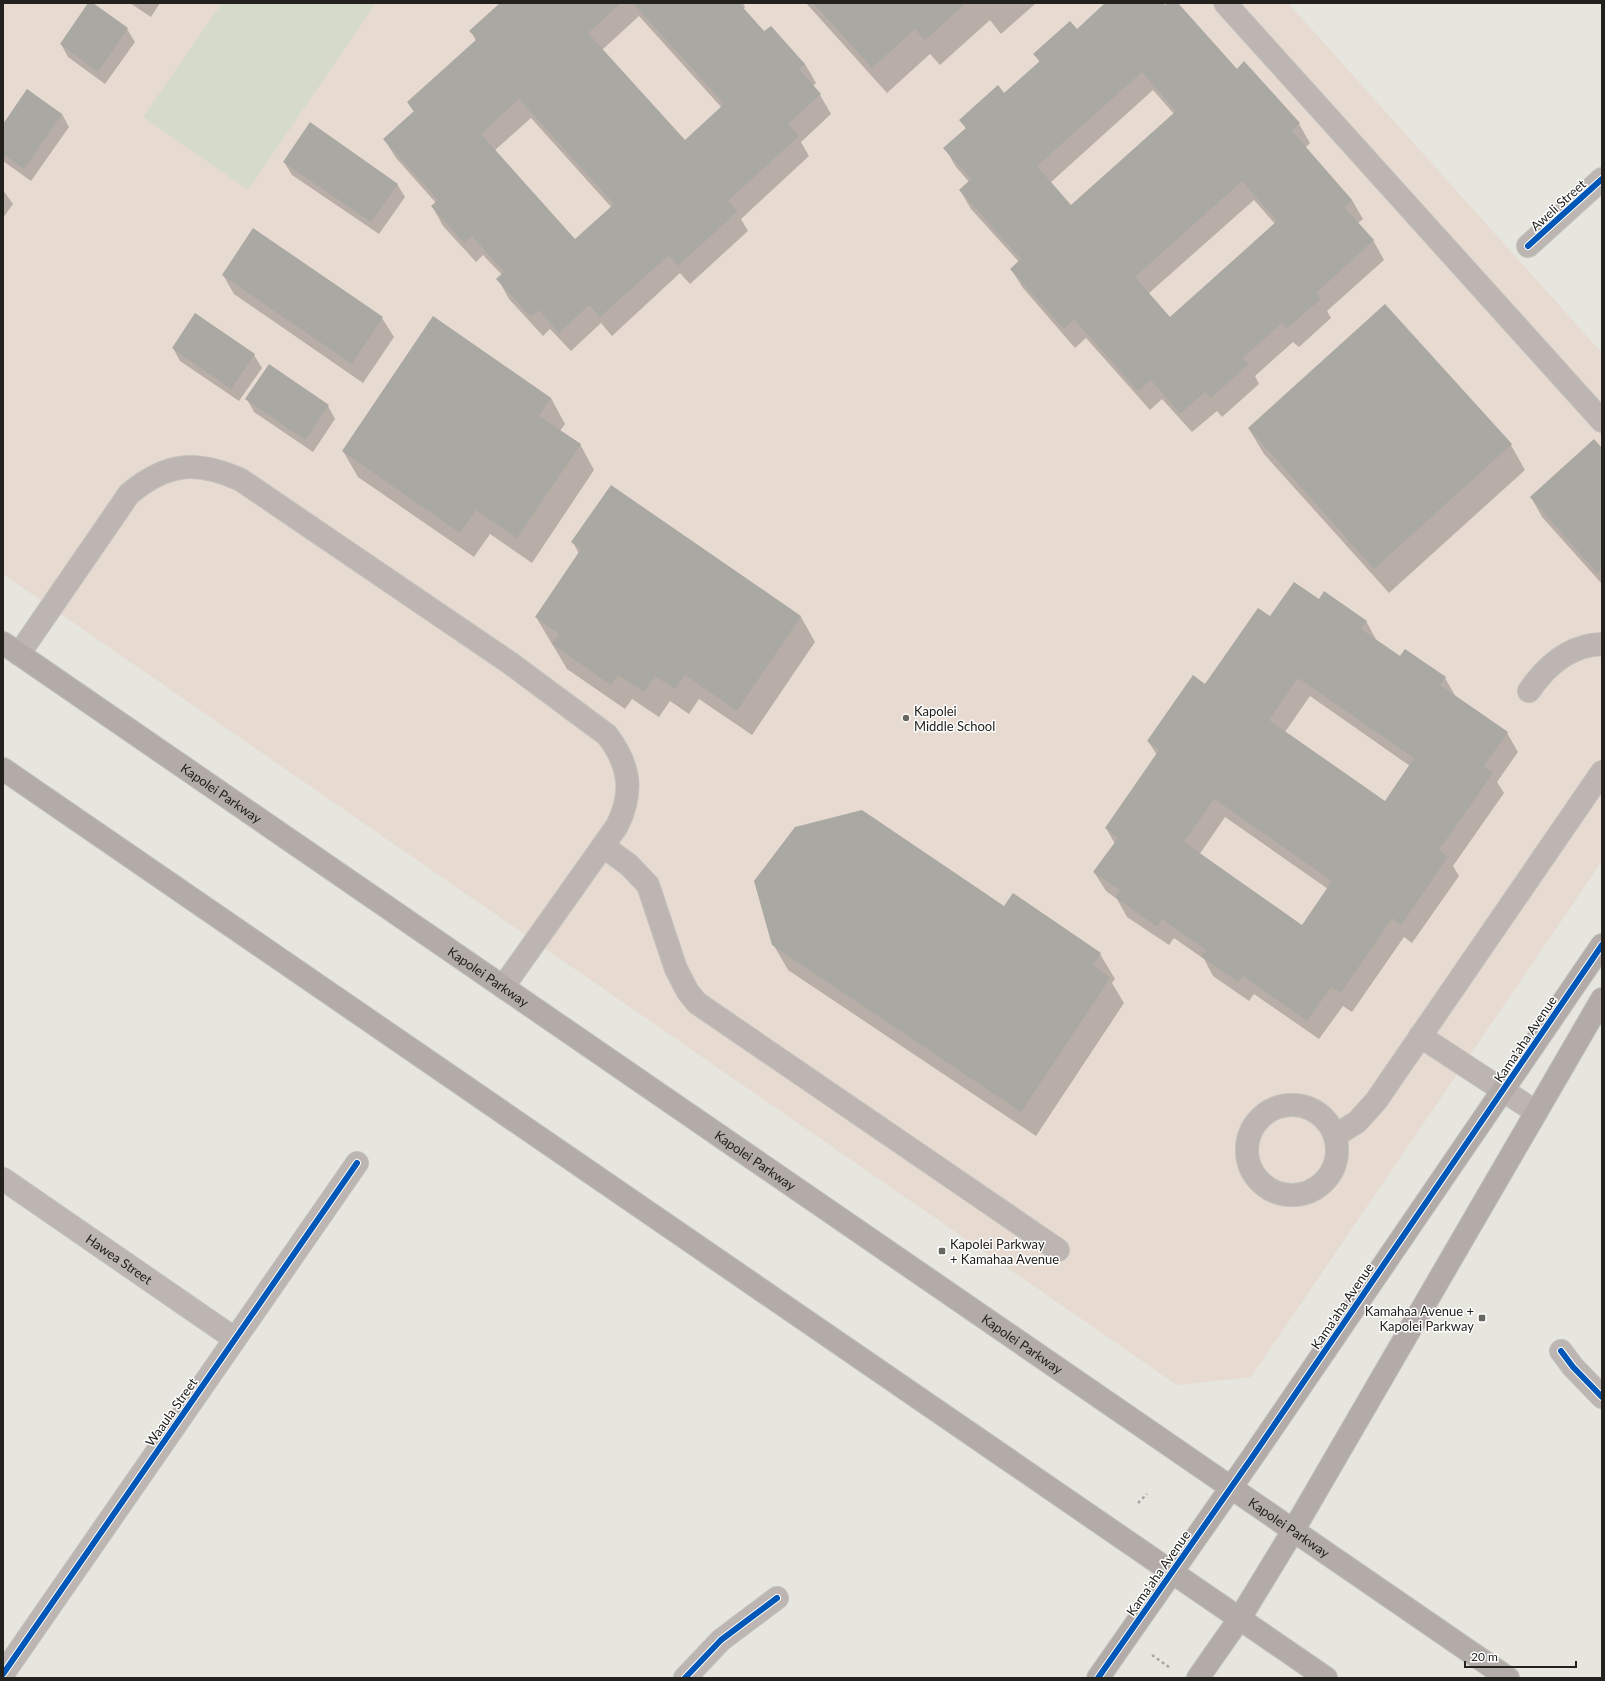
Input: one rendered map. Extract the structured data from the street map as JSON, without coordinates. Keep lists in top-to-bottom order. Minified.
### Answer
{"streets":{"main road":["Kapolei Parkway","Kama'aha Avenue"],"street":["Aweli Street","Hawea Street","Waaula Street"]},"crossings":[["Kapolei Parkway","Kama'aha Avenue"],["Hawea Street","Waaula Street"]],"places":{"other":["Kapolei Middle School"],"transit":["Kapolei Parkway + Kamahaa Avenue","Kamahaa Avenue + Kapolei Parkway"]},"scale_bar":"20 m"}
